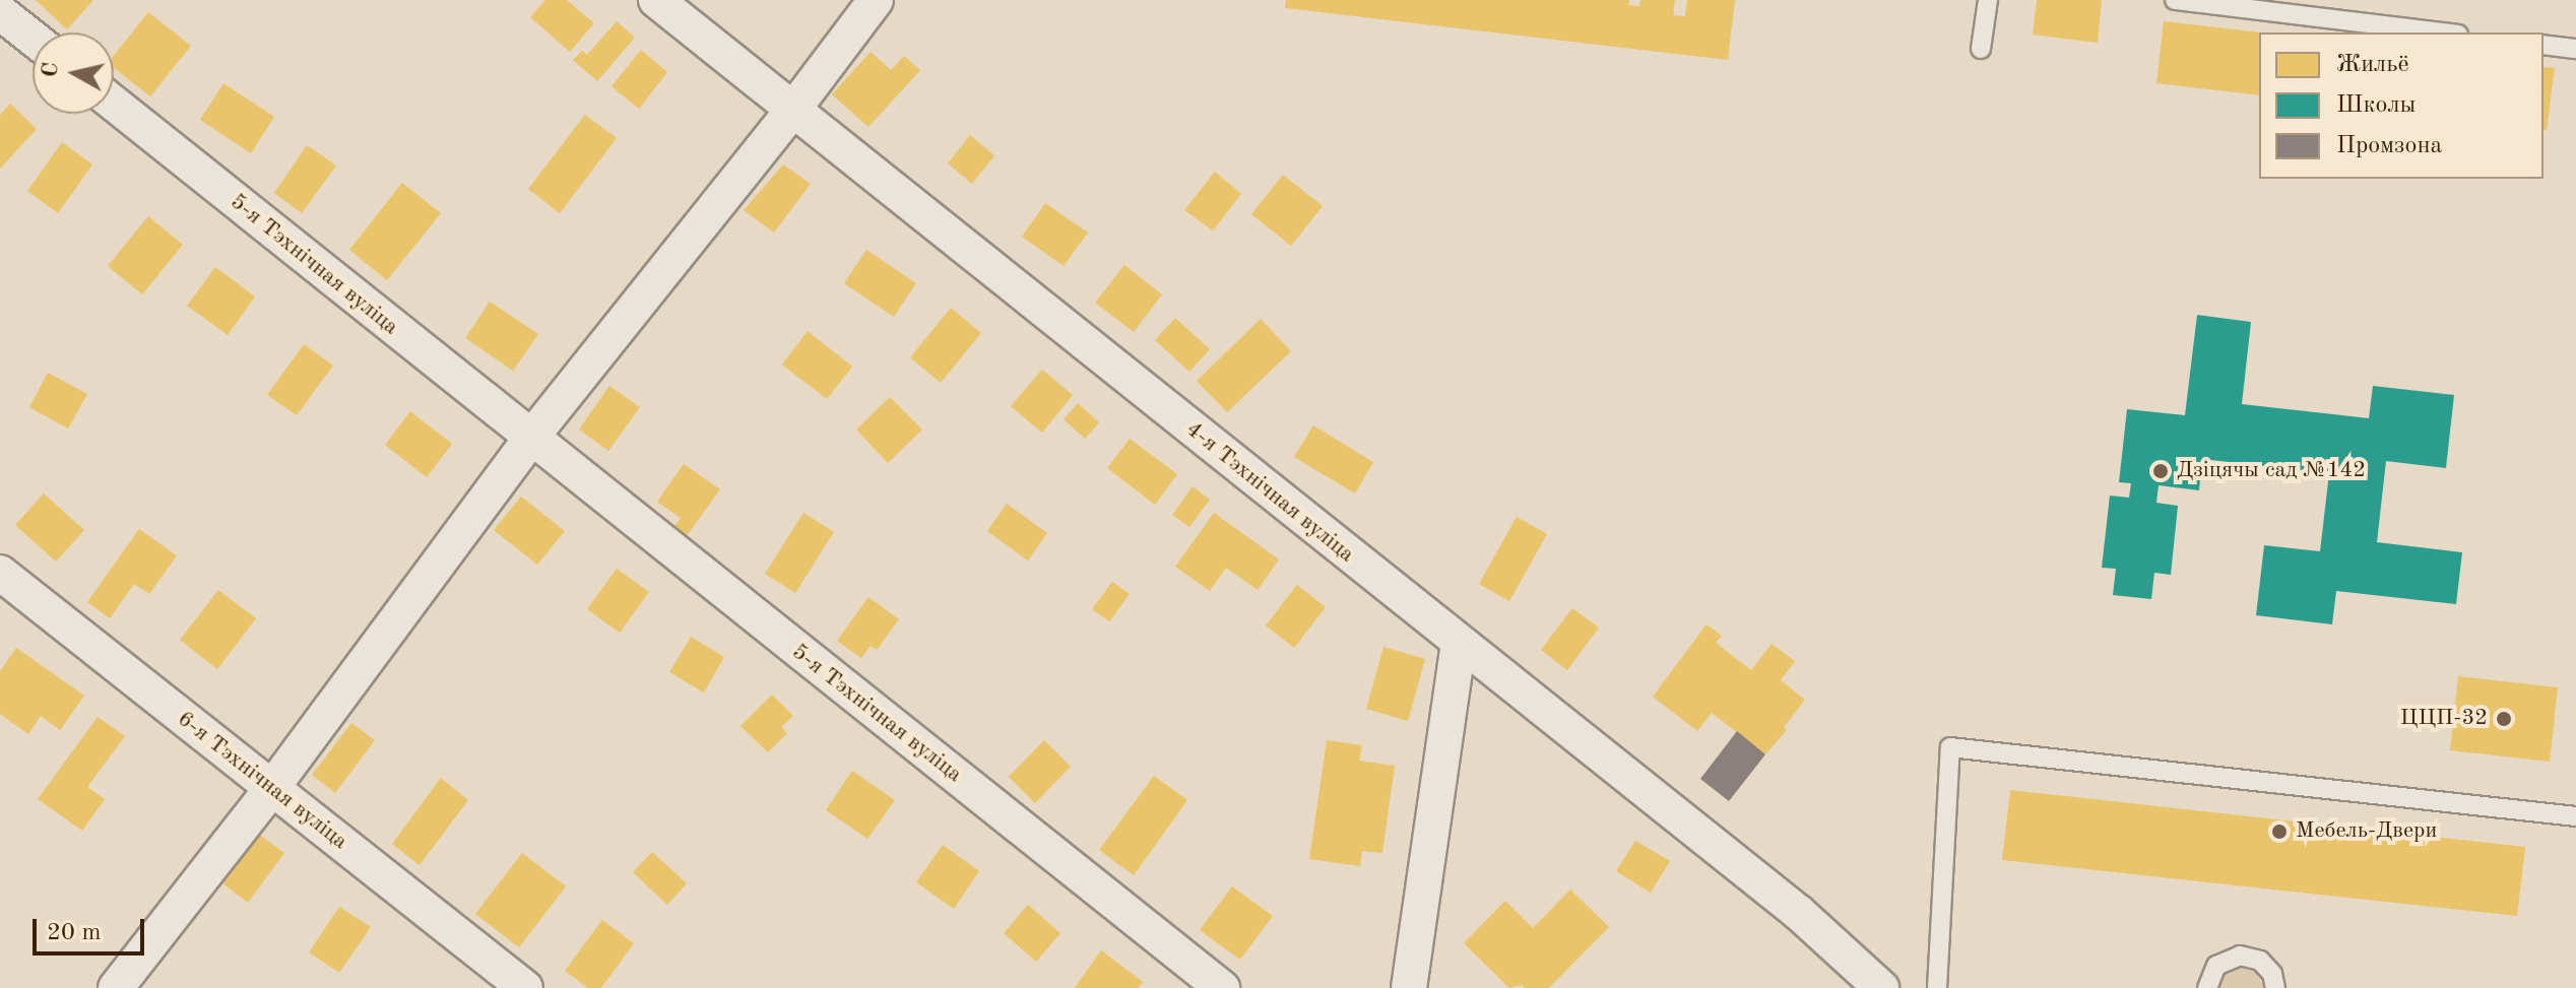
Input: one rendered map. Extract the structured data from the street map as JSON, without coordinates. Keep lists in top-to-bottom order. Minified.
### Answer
{"streets":{"street":["5-я Тэхнічная вуліца","4-я Тэхнічная вуліца","6-я Тэхнічная вуліца"]},"places":["Дзіцячы сад №142","ЦЦП-32","Мебель-Двери"],"legend":["Жильё","Школы","Промзона"],"scale_bar":"20 m","north":"left"}
